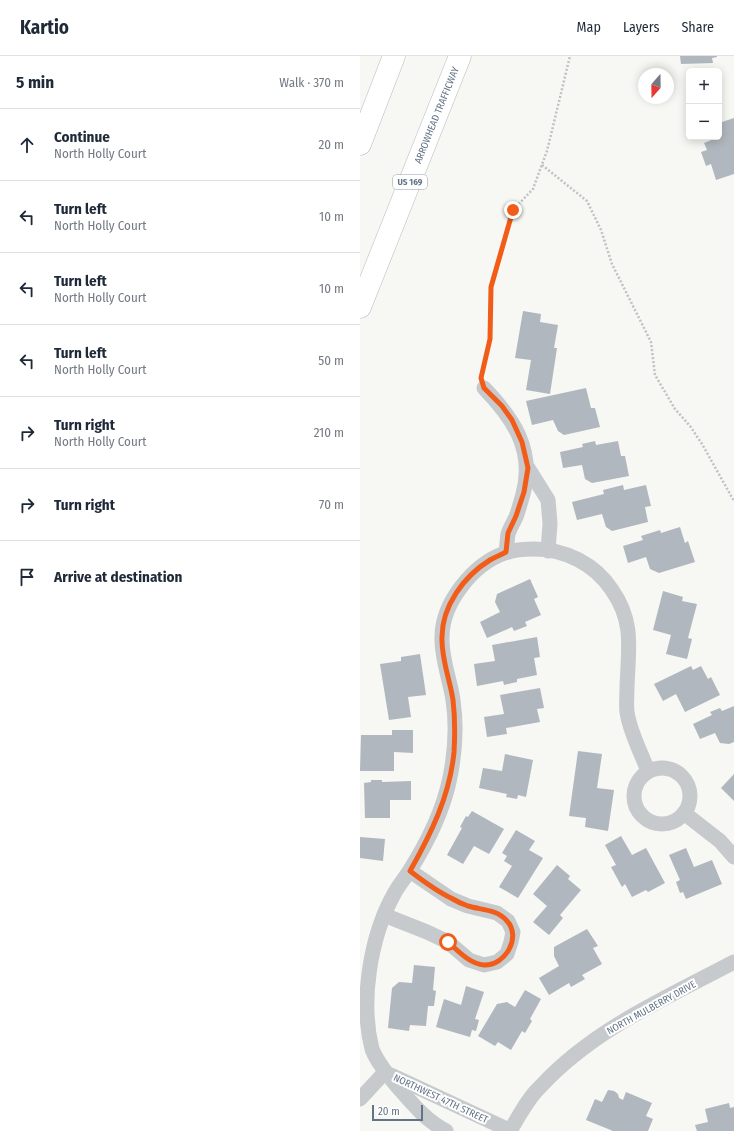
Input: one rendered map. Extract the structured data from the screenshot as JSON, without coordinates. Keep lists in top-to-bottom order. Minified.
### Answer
{"streets":{"highway":["ARROWHEAD TRAFFICWAY","US 169"],"street":["NORTH MULBERRY DRIVE","NORTHWEST 47TH STREET"]},"crossings":[["NORTH MULBERRY DRIVE","NORTHWEST 47TH STREET"]],"scale_bar":"20 m","north":"bottom","page":{"header":"Kartio","nav":["Map","Layers","Share"],"heading":["5 min","Walk · 370 m"],"map_buttons":["+","−"],"list":[["Continue","North Holly Court","20 m"],["Turn left","North Holly Court","10 m"],["Turn left","North Holly Court","10 m"],["Turn left","North Holly Court","50 m"],["Turn right","North Holly Court","210 m"],["Turn right","70 m"],"Arrive at destination"],"scale":"20 m"}}
